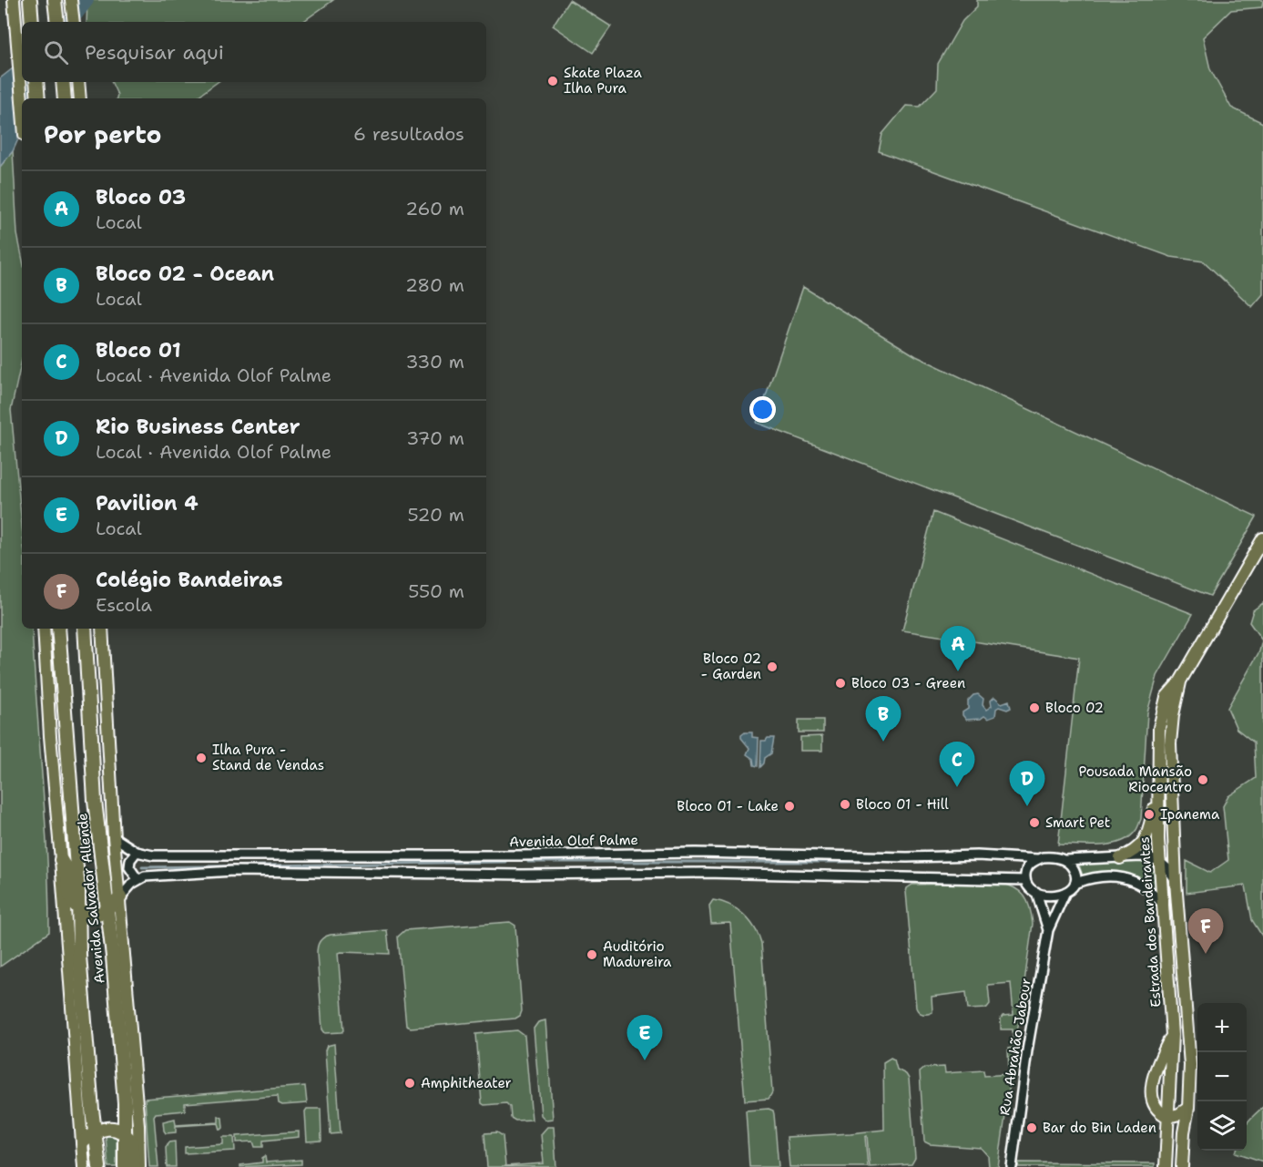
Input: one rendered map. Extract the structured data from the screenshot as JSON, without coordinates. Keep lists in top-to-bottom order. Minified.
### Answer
{"streets":{"highway":["Avenida Salvador Allende"],"main road":["Estrada dos Bandeirantes"],"street":["Avenida Olof Palme","Rua Abrahão Jabour"]},"crossings":[["Avenida Olof Palme","Avenida Salvador Allende"],["Avenida Olof Palme","Rua Abrahão Jabour"]],"places":["Skate Plaza Ilha Pura","Bloco 02 - Garden","Bloco 03 - Green","Bloco 02","Ilha Pura - Stand de Vendas","Pousada Mansão Riocentro","Bloco 01 - Hill","Bloco 01 - Lake","Ipanema","Smart Pet","Auditório Madureira","Amphitheater","Bar do Bin Laden"],"page":{"search":"Pesquisar aqui","heading":["Por perto","6 resultados"],"list":[{"mark":"A","name":"Bloco 03","note":"Local","value":"260 m"},{"mark":"B","name":"Bloco 02 - Ocean","note":"Local","value":"280 m"},{"mark":"C","name":"Bloco 01","note":"Local · Avenida Olof Palme","value":"330 m"},{"mark":"D","name":"Rio Business Center","note":"Local · Avenida Olof Palme","value":"370 m"},{"mark":"E","name":"Pavilion 4","note":"Local","value":"520 m"},{"mark":"F","name":"Colégio Bandeiras","note":"Escola","value":"550 m"}],"pins":["A","B","C","D","F","E"],"map_buttons":["+","−"]}}
